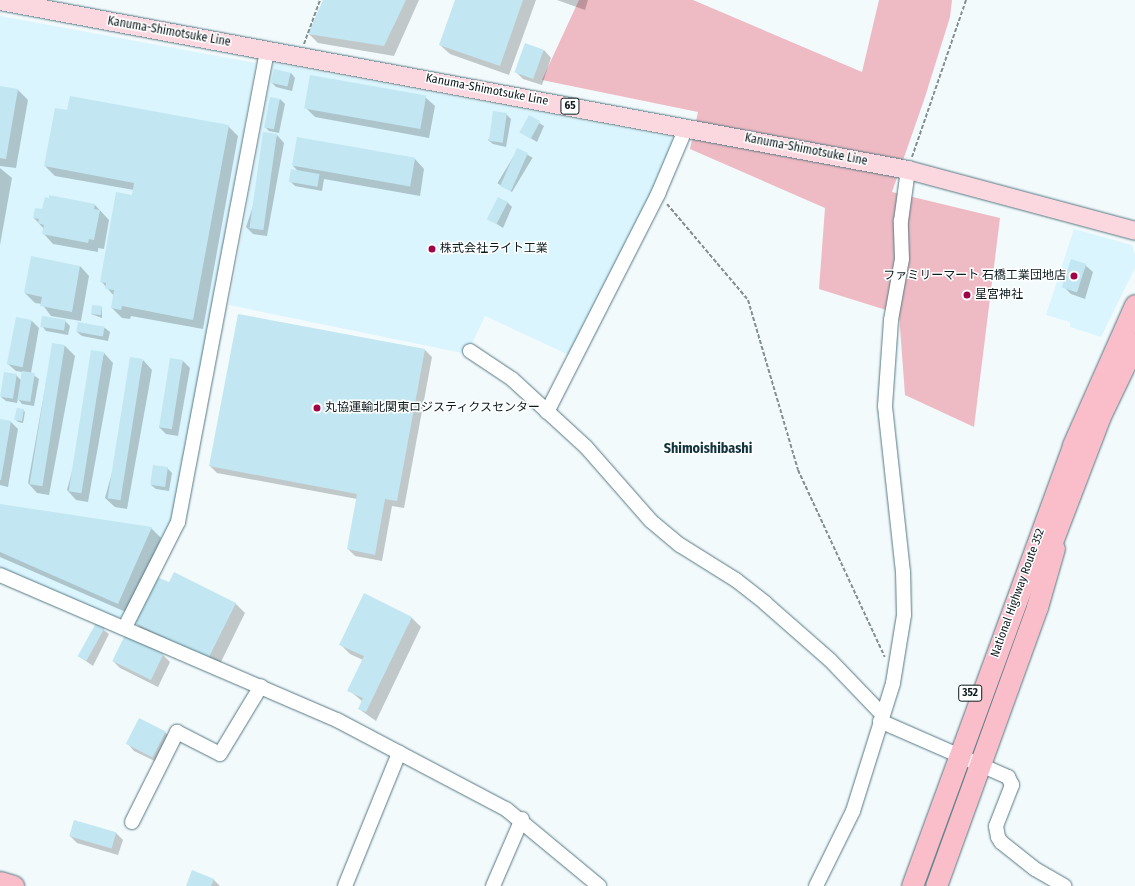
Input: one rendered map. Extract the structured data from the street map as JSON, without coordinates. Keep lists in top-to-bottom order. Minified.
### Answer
{"streets":{"highway":["352"],"main road":["Kanuma-Shimotsuke Line","65"]},"districts":["Shimoishibashi"],"places":["株式会社ライト工業","ファミリーマート 石橋工業団地店","星宮神社","丸協運輸北関東ロジスティクスセンター"]}
